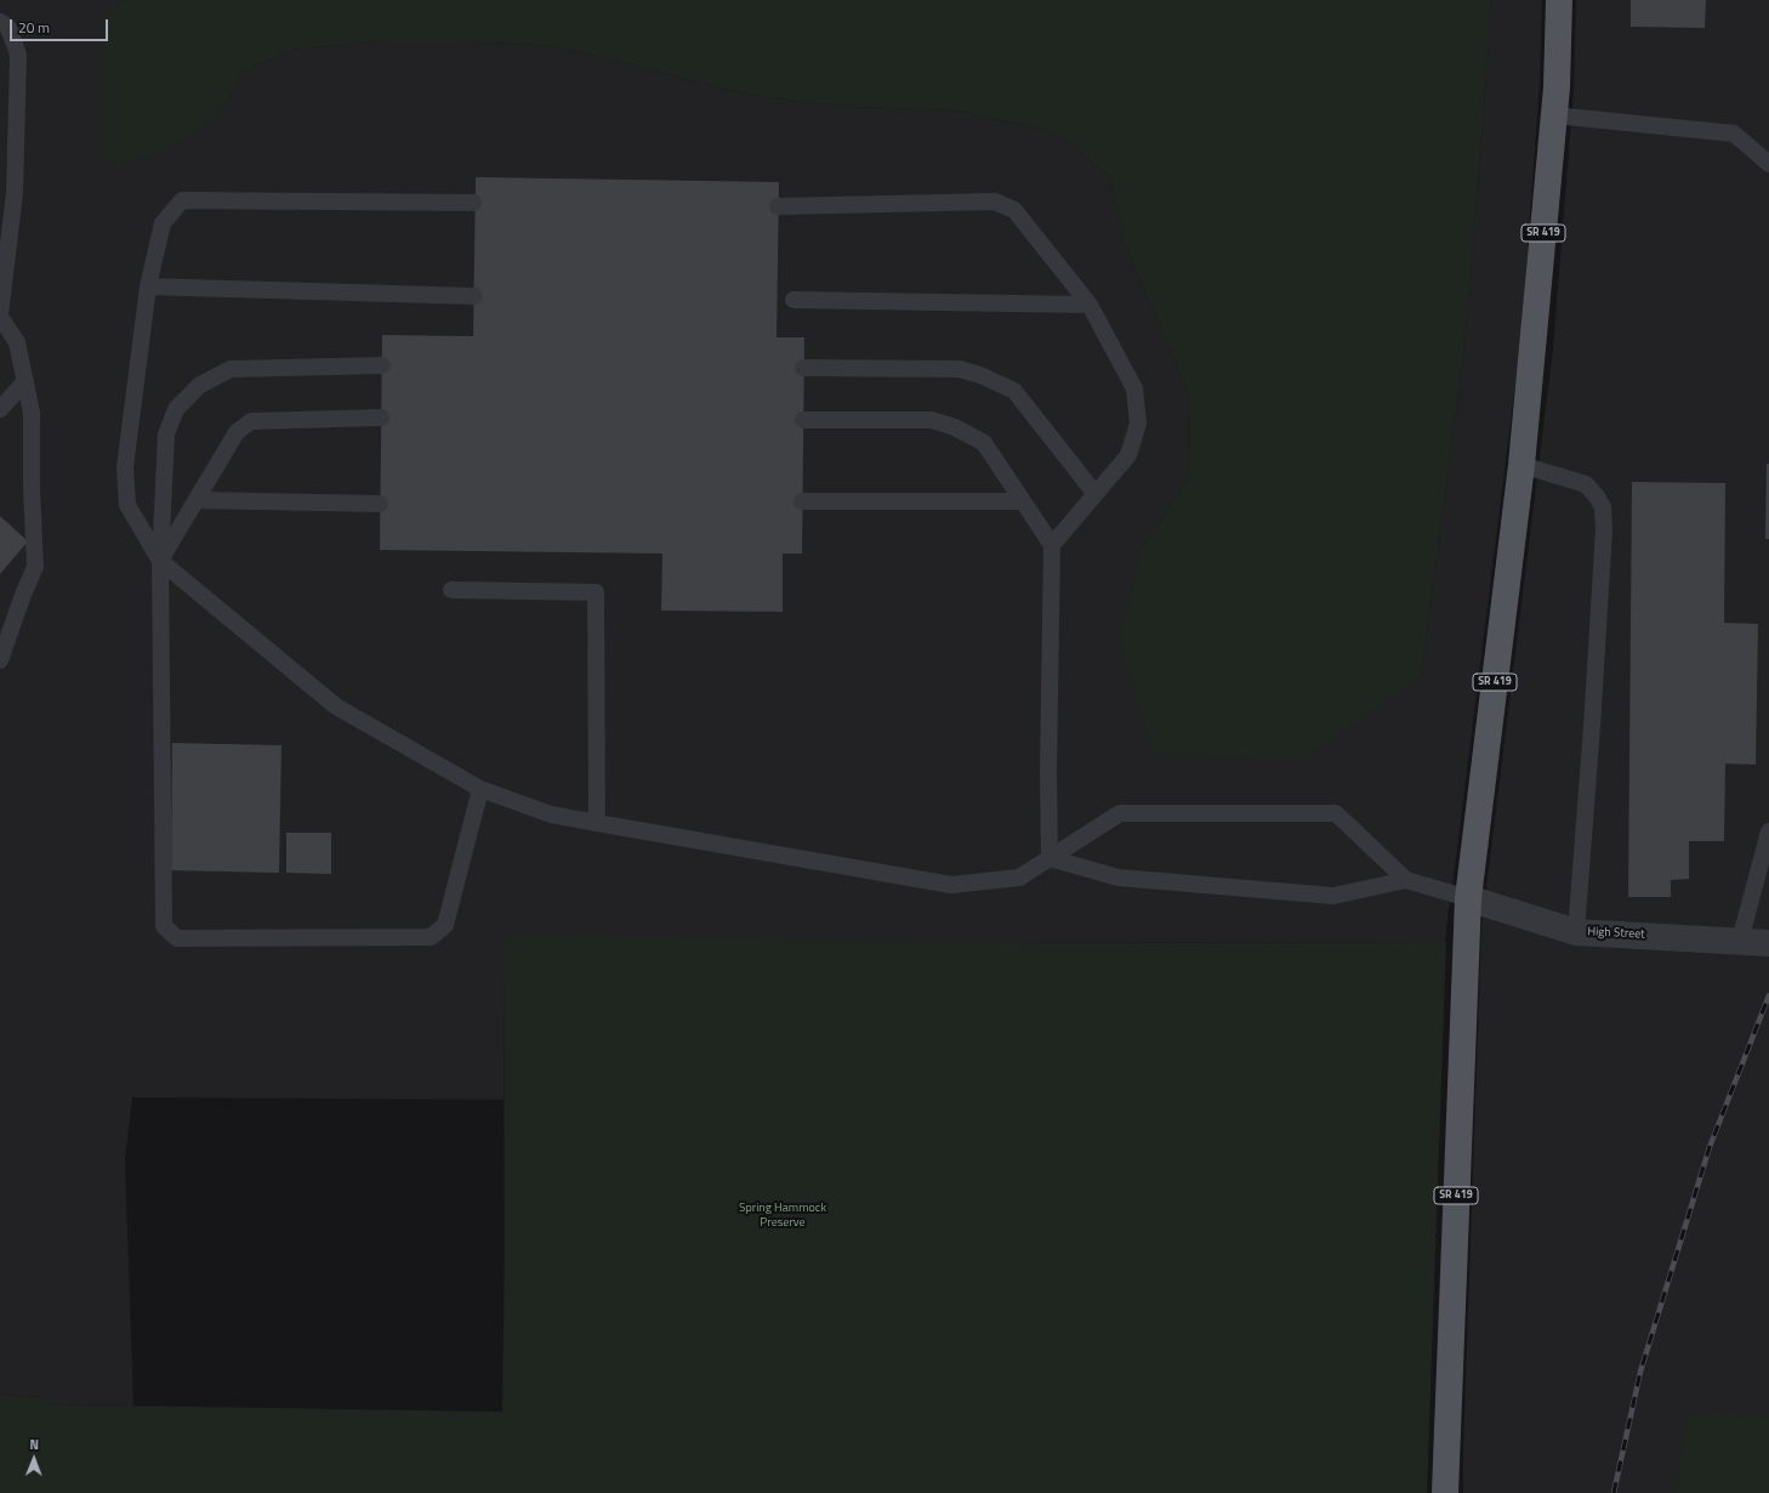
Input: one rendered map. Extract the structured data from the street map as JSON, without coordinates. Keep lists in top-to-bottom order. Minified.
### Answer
{"streets":{"main road":["SR 419"],"street":["High Street"]},"crossings":[["SR 419","High Street"]],"parks":["Spring Hammock Preserve"],"scale_bar":"20 m","north":"top"}
